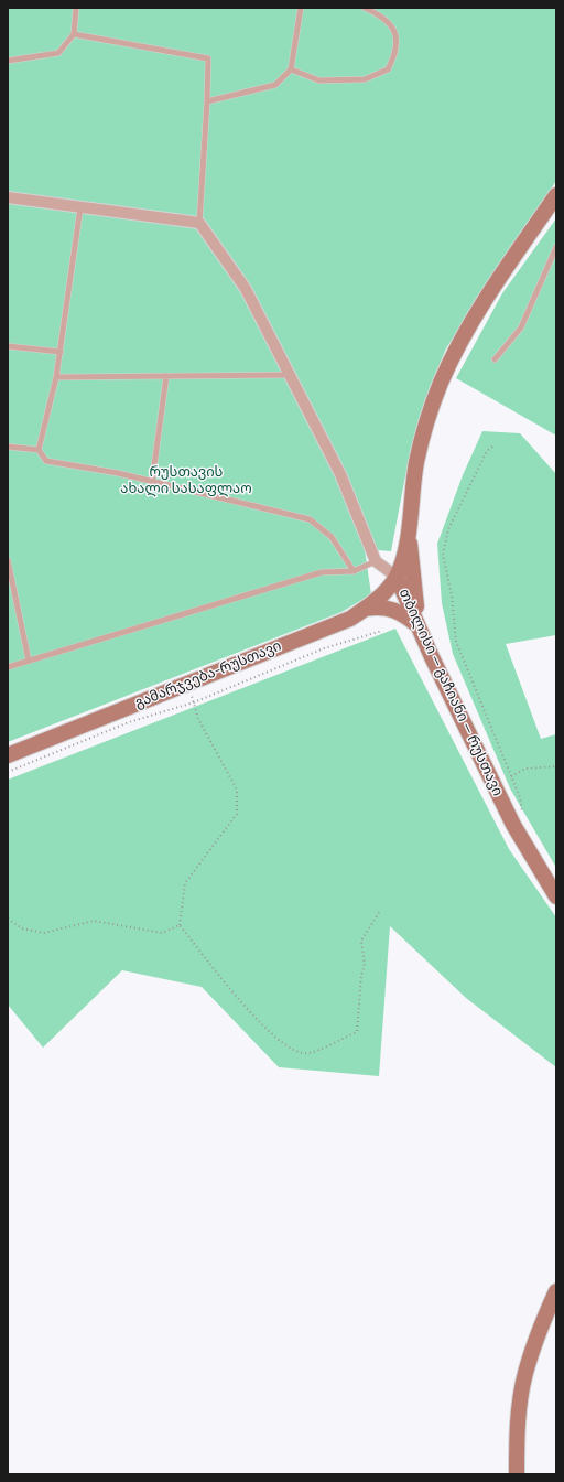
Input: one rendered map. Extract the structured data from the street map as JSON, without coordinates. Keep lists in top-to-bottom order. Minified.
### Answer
{"streets":{"main road":["გამარჯვება-რუსთავი","თბილისი — გაჩიანი — რუსთავი"]},"crossings":[["გამარჯვება-რუსთავი","თბილისი — გაჩიანი — რუსთავი"]],"parks":["რუსთავის ახალი სასაფლაო"]}
